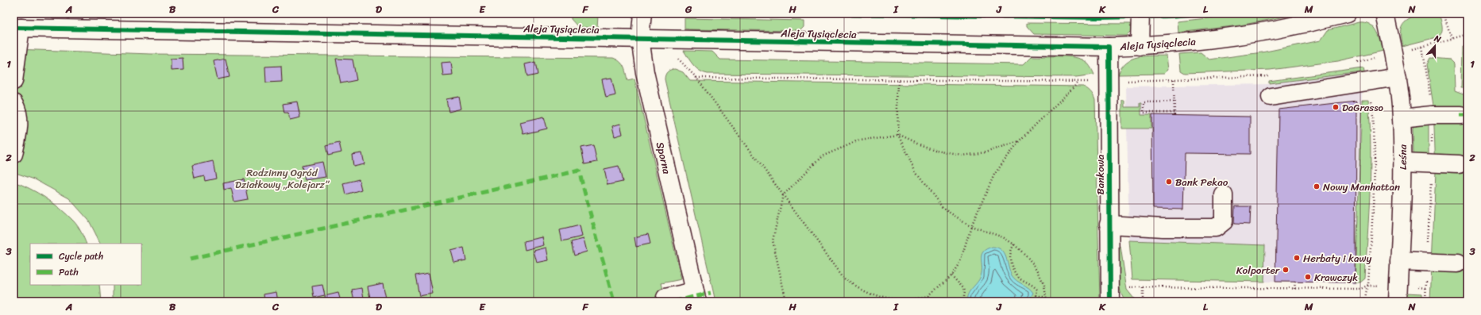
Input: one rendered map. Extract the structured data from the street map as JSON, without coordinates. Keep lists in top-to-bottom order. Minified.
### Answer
{"streets":{"street":["Aleja Tysiąclecia","Leśna","Sporna","Bankowa"]},"crossings":[["Aleja Tysiąclecia","Sporna"],["Aleja Tysiąclecia","Bankowa"]],"parks":["Rodzinny Ogród Działkowy „Kolejarz”"],"places":["DaGrasso","Bank Pekao","Nowy Manhattan","Herbaty i kawy","Kolporter","Krawczyk"],"legend":["Cycle path","Path"],"north":"top","grid":{"columns":["A","B","C","D","E","F","G","H","I","J","K","L","M","N"],"rows":["1","2","3"]}}
